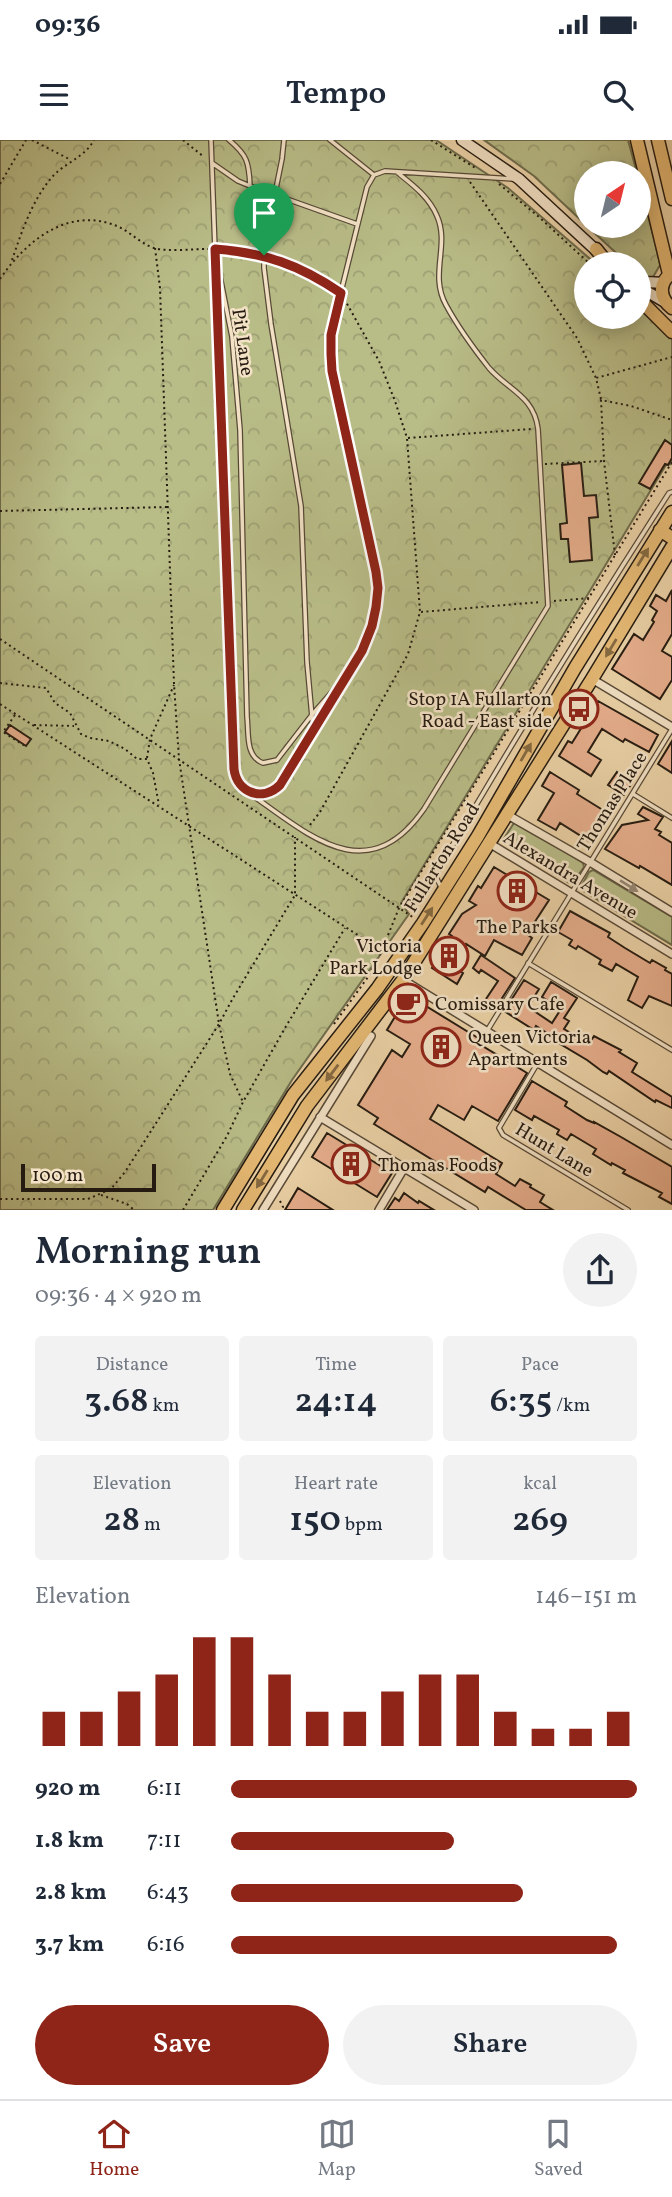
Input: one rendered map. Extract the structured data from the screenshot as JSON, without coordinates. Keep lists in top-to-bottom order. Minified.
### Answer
{"streets":{"highway":["Fullarton Road"],"street":["Alexandra Avenue"],"lane":["Pit Lane","Thomas Place","Hunt Lane"]},"crossings":[["Thomas Place","Alexandra Avenue"],["Fullarton Road","Alexandra Avenue"]],"places":{"bus stop":["Stop 1A Fullarton Road - East side"],"building":["The Parks","Victoria Park Lodge","Queen Victoria Apartments","Thomas Foods"],"cafe":["Comissary Cafe"]},"scale_bar":"100 m","north":"top right","page":{"status":"09:36","header":"Tempo","scale":"100 m","heading":["Morning run","09:36 · 4 × 920 m"],"stats":[["Distance","3.68 km"],["Time","24:14"],["Pace","6:35 /km"],["Elevation","28 m"],["Heart rate","150 bpm"],["kcal","269"]],"chart":["Elevation","146–151 m"],"list":[{"name":"920 m","note":"6:11"},{"name":"1.8 km","note":"7:11"},{"name":"2.8 km","note":"6:43"},{"name":"3.7 km","note":"6:16"}],"buttons":["Save","Share"],"tabs":["Home","Map","Saved"]}}
